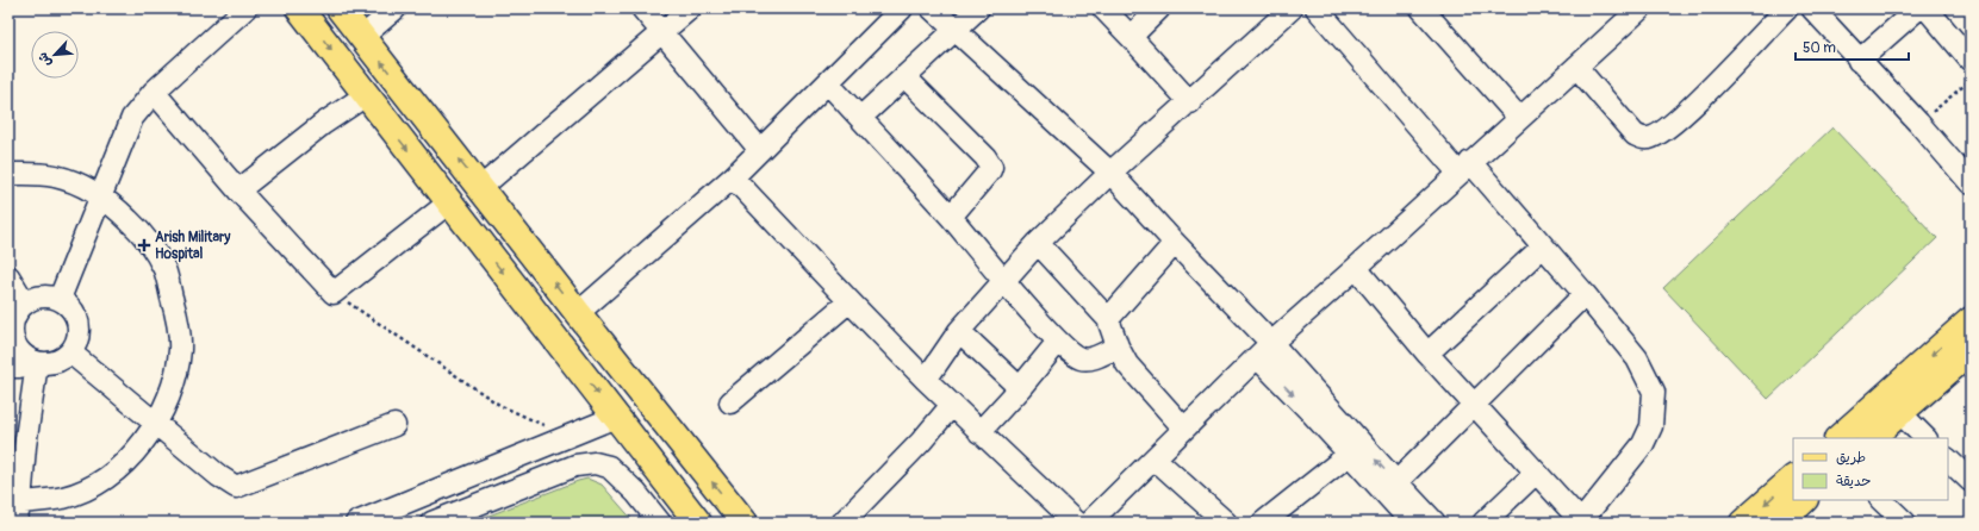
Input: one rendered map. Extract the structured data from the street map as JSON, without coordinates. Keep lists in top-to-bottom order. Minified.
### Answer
{"places":{"health":["Arish Military Hospital"]},"legend":["طريق","حديقة"],"scale_bar":"50 m","north":"bottom left"}
